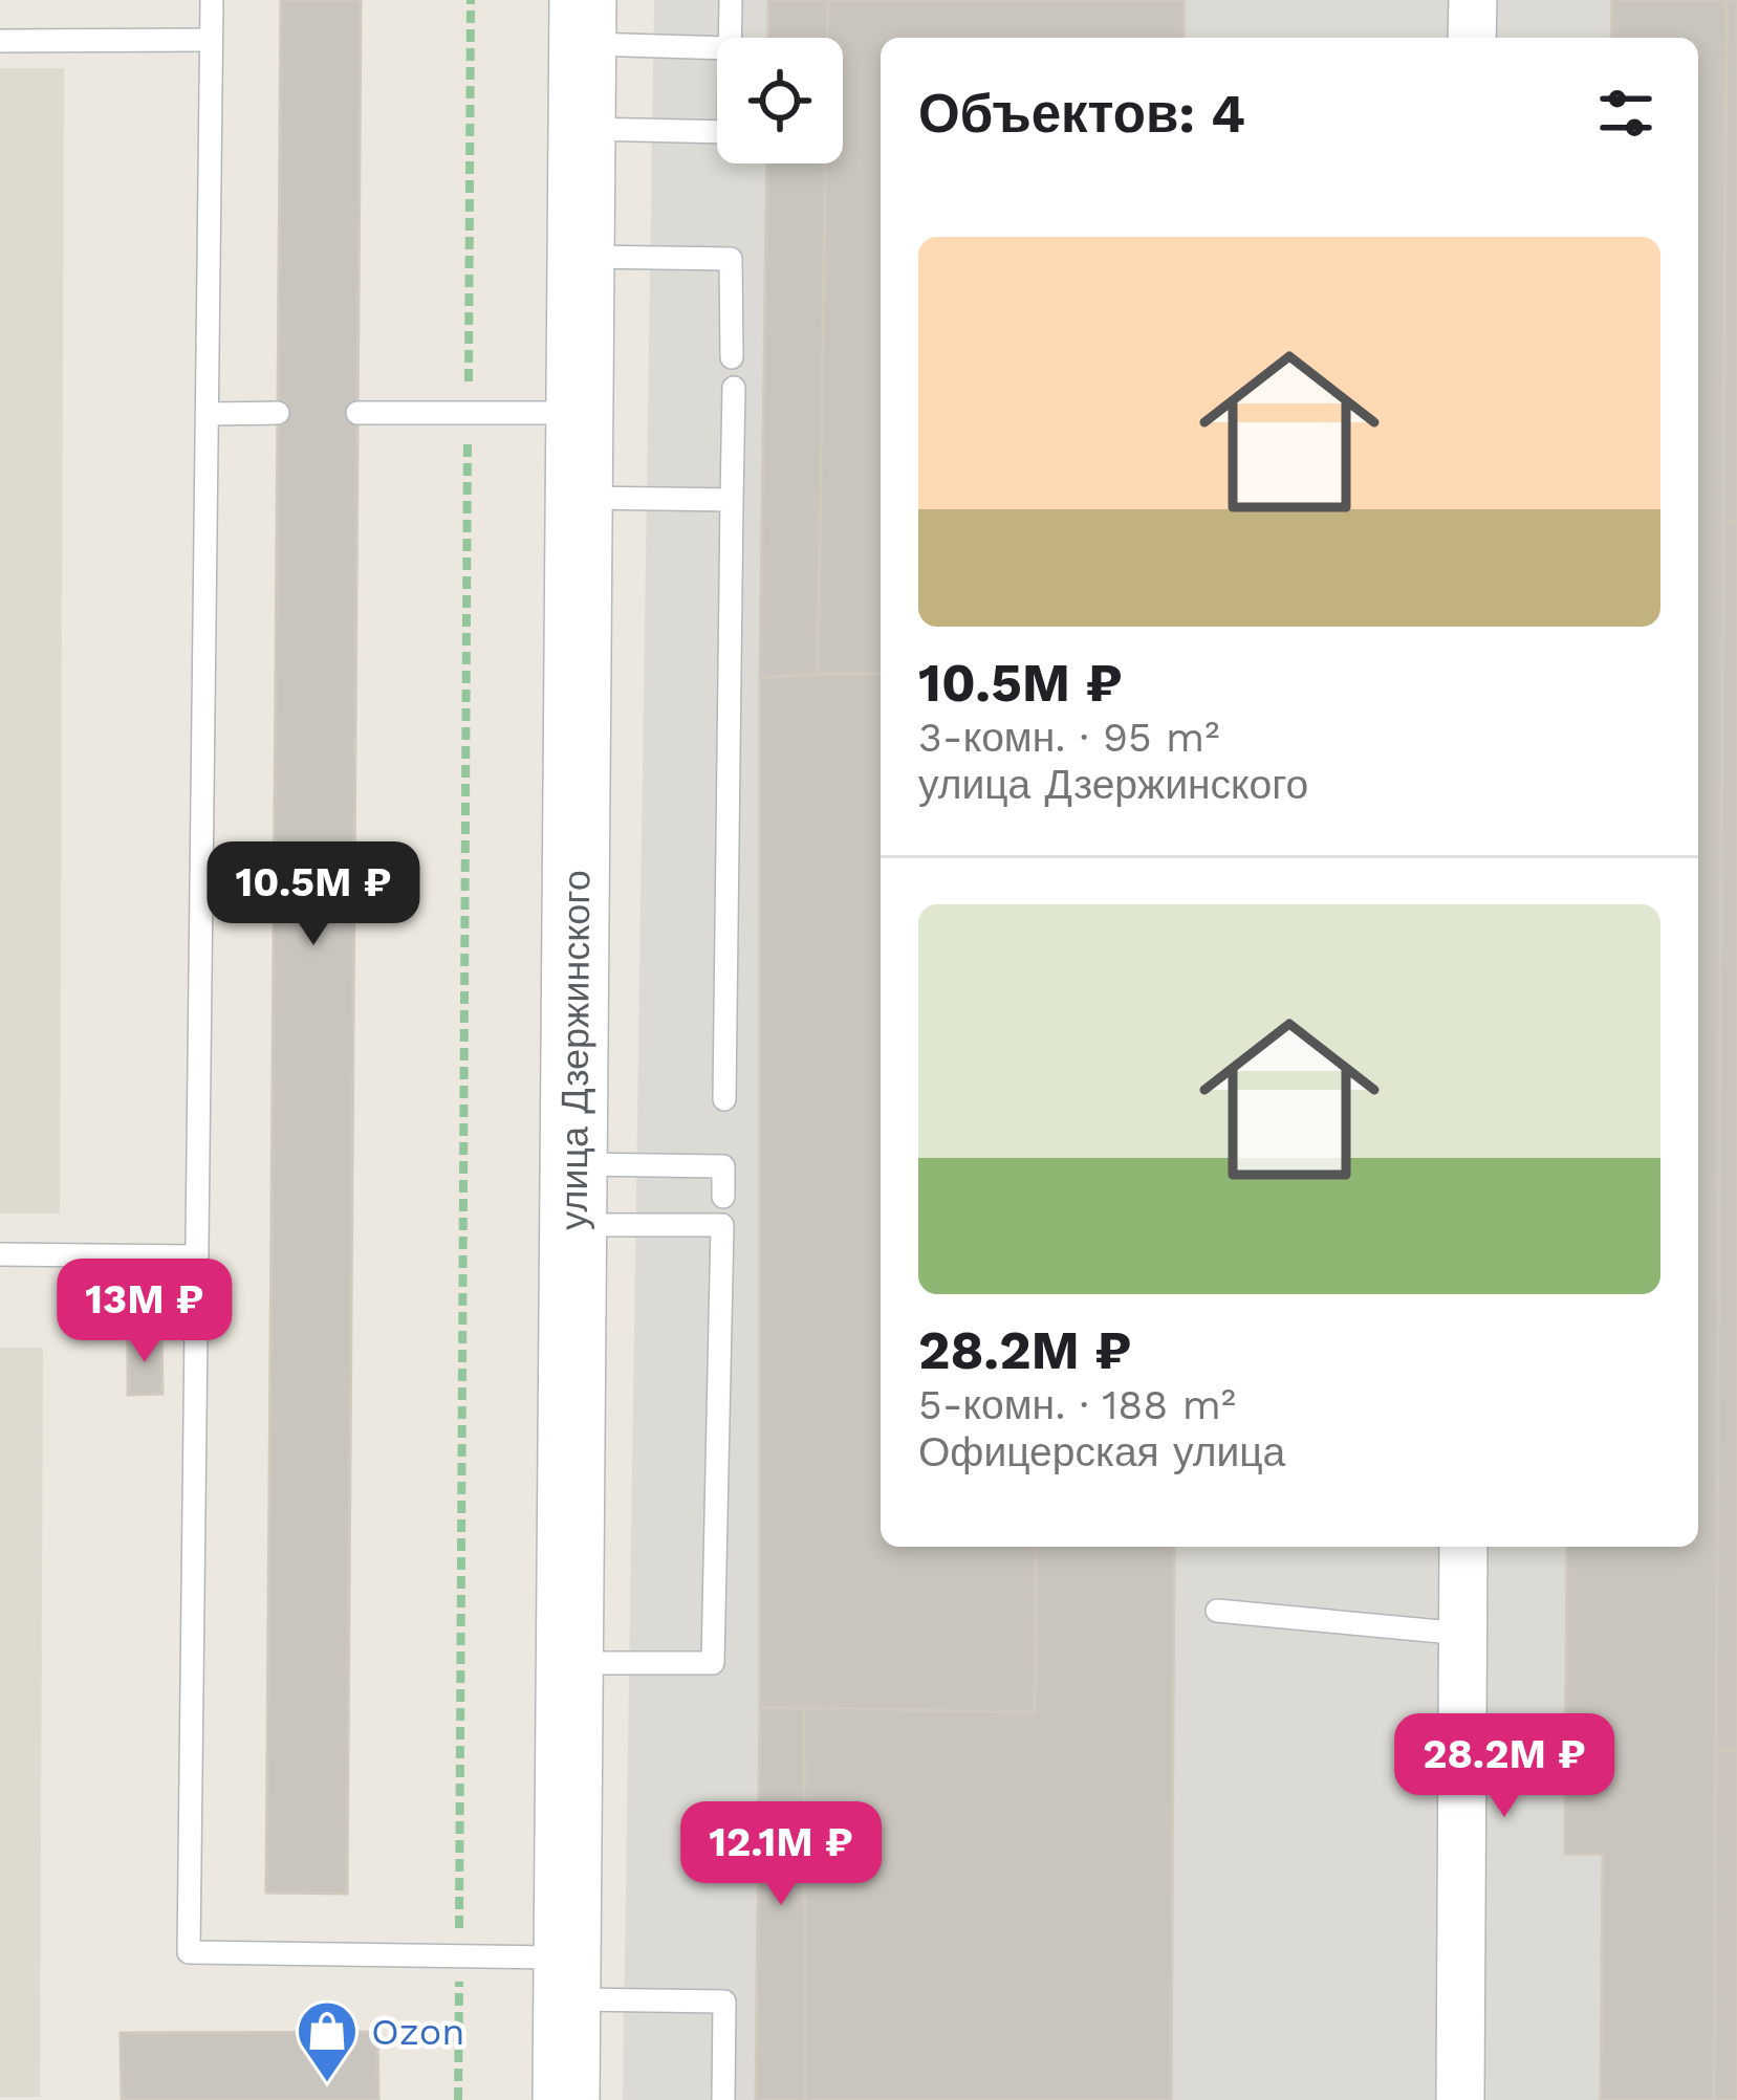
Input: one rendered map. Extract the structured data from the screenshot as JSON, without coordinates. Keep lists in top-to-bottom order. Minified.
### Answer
{"streets":{"main road":["улица Дзержинского"]},"places":{"shop":["Ozon"]},"page":{"heading":"Объектов: 4","list":[{"name":"10.5M ₽","note":"3-комн. · 95 m² · улица Дзержинского"},{"name":"28.2M ₽","note":"5-комн. · 188 m² · Офицерская улица"}],"price":["10.5M ₽","13M ₽","28.2M ₽","12.1M ₽"]}}
